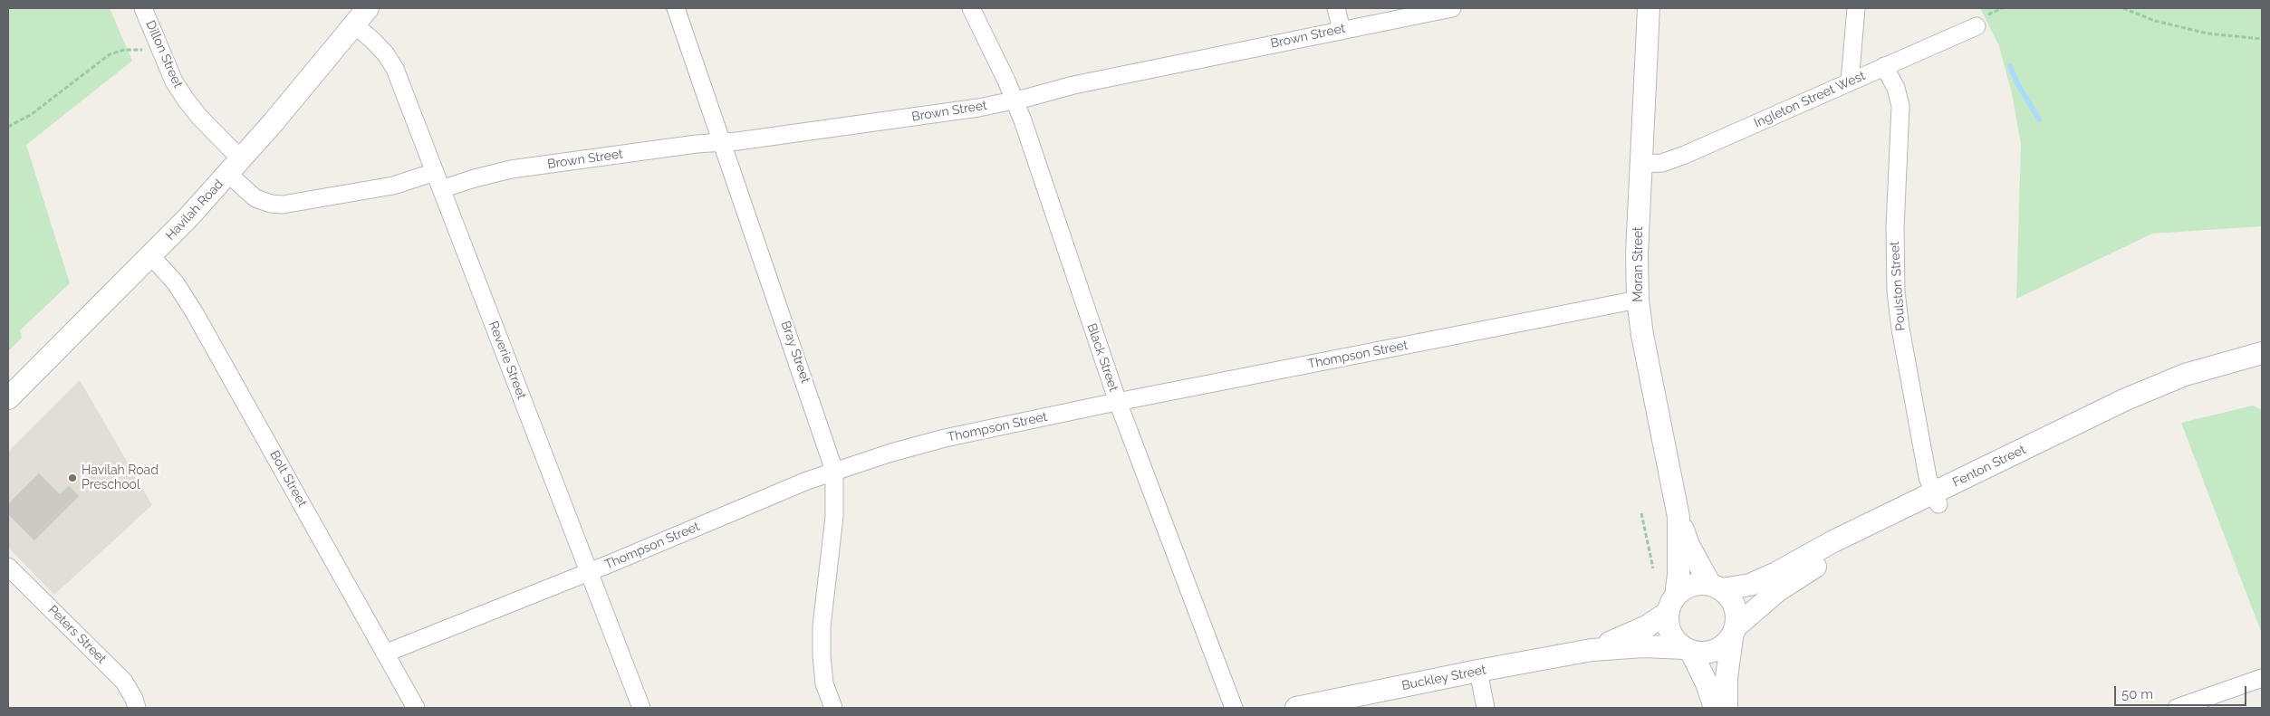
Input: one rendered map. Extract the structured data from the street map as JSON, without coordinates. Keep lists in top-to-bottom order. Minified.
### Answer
{"streets":{"street":["Brown Street","Dillon Street","Ingleton Street West","Havilah Road","Moran Street","Poulston Street","Bray Street","Thompson Street","Black Street","Reverie Street","Fenton Street","Bolt Street","Peters Street","Buckley Street"]},"crossings":[["Brown Street","Bray Street"],["Brown Street","Black Street"],["Brown Street","Reverie Street"],["Dillon Street","Havilah Road"],["Ingleton Street West","Moran Street"],["Ingleton Street West","Poulston Street"],["Havilah Road","Reverie Street"],["Havilah Road","Bolt Street"],["Moran Street","Thompson Street"],["Moran Street","Fenton Street"],["Moran Street","Buckley Street"],["Poulston Street","Fenton Street"],["Bray Street","Thompson Street"],["Thompson Street","Black Street"],["Thompson Street","Reverie Street"],["Thompson Street","Bolt Street"],["Fenton Street","Buckley Street"]],"places":["Havilah Road Preschool"],"scale_bar":"50 m"}
